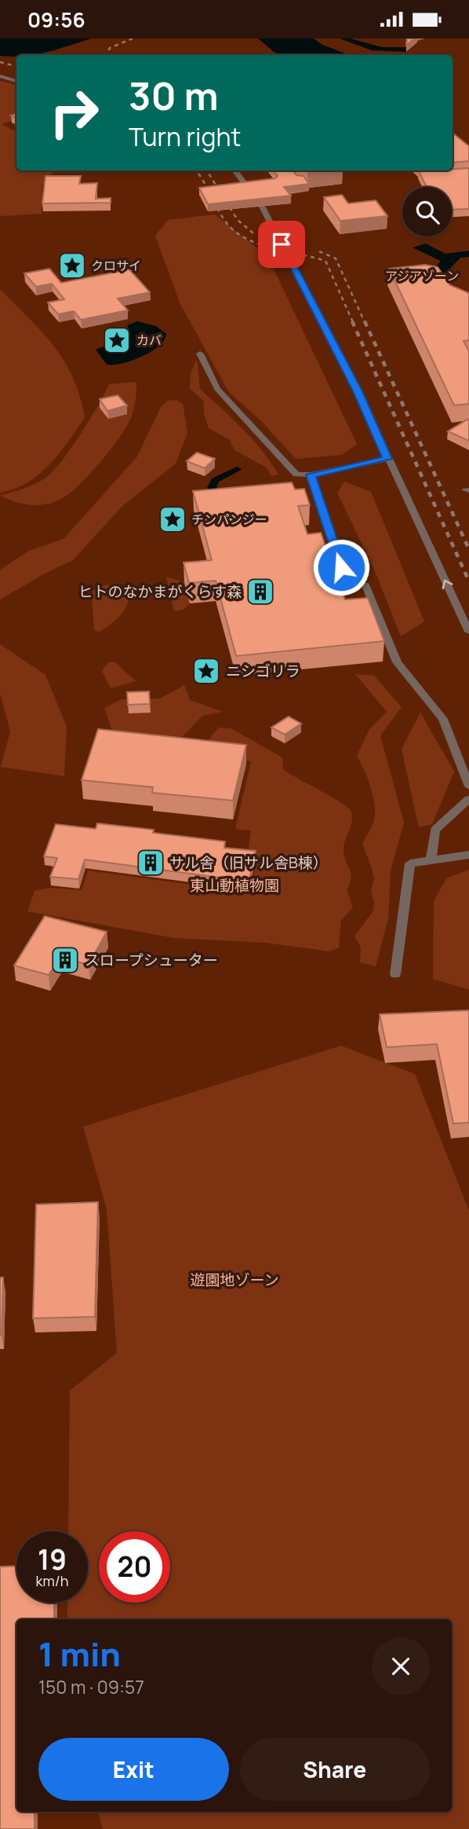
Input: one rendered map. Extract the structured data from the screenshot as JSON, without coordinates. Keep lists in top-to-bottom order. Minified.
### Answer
{"parks":["アジアゾーン","東山動植物園","遊園地ゾーン"],"places":{"place":["クロサイ","カバ","チンパンジー","ニシゴリラ"],"building":["ヒトのなかまがくらす森","サル舎（旧サル舎B棟）","スロープシューター"]},"page":{"status":"09:56","turn":["30 m","Turn right"],"speed":"19 km/h","limit":"20","heading":["1 min","150 m · 09:57"],"buttons":["Exit","Share"]}}
